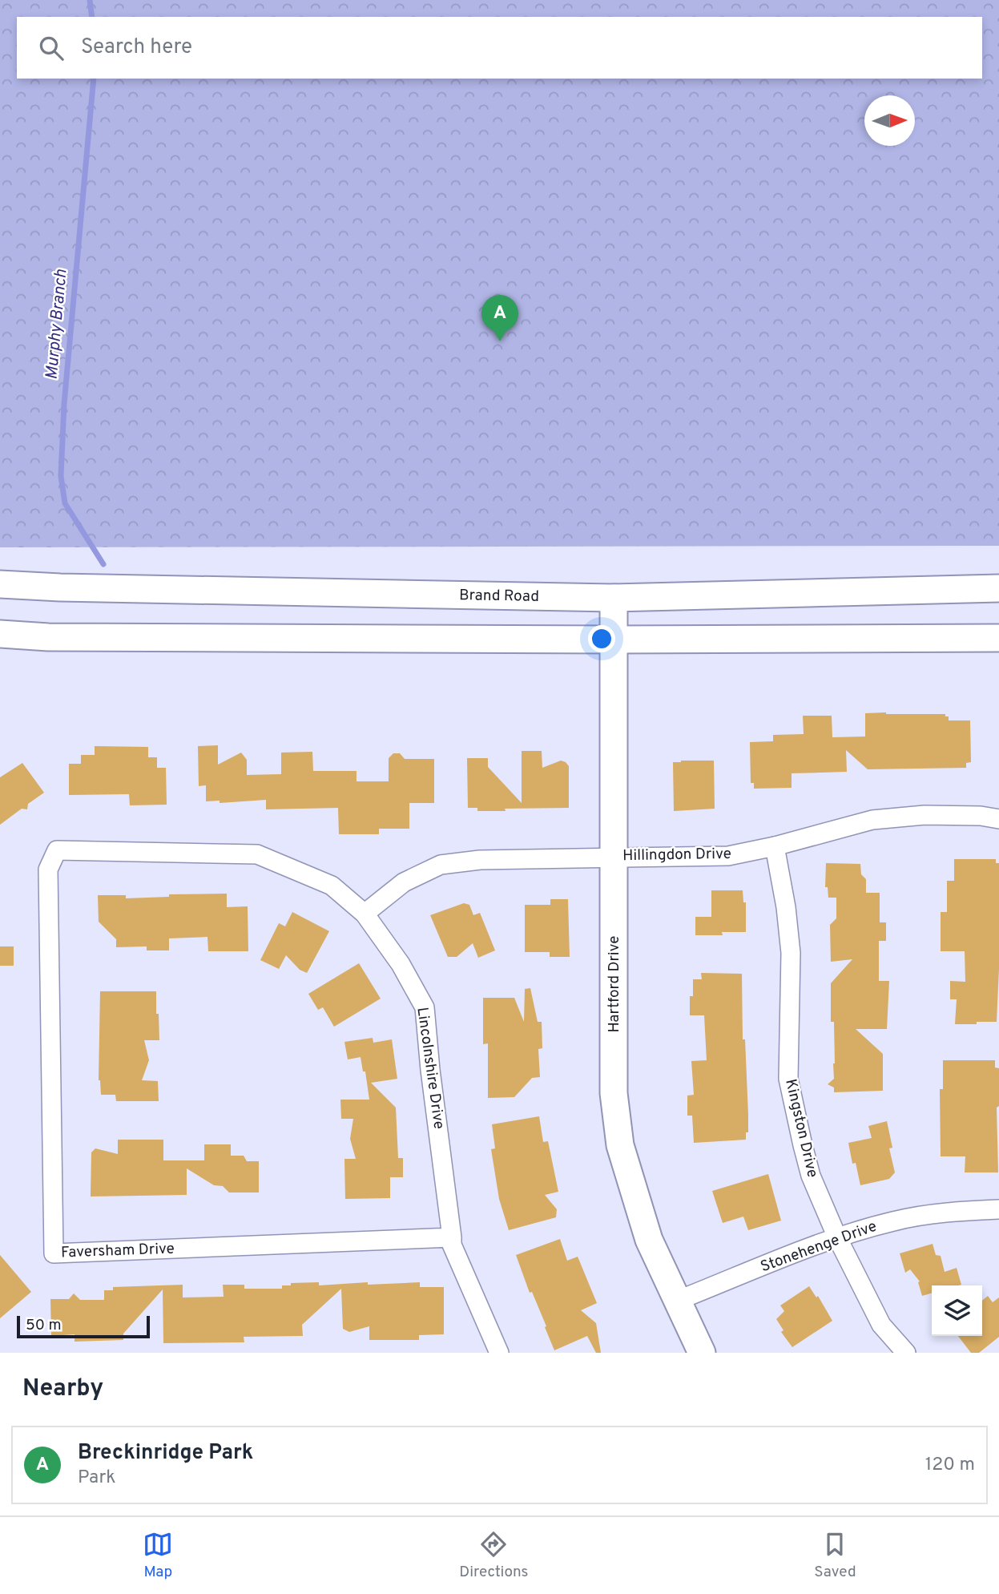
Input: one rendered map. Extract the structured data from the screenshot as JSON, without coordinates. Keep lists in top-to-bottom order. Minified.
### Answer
{"streets":{"main road":["Brand Road","Hartford Drive"],"street":["Hillingdon Drive","Lincolnshire Drive","Kingston Drive","Stonehenge Drive","Faversham Drive"]},"crossings":[["Brand Road","Hartford Drive"],["Hillingdon Drive","Hartford Drive"],["Hillingdon Drive","Lincolnshire Drive"],["Hillingdon Drive","Kingston Drive"],["Hartford Drive","Stonehenge Drive"],["Lincolnshire Drive","Faversham Drive"],["Kingston Drive","Stonehenge Drive"]],"water":["Murphy Branch"],"scale_bar":"50 m","north":"right","page":{"search":"Search here","pins":"A","scale":"50 m","heading":"Nearby","list":[{"mark":"A","name":"Breckinridge Park","note":"Park","value":"120 m"}],"nav":["Map","Directions","Saved"]}}
